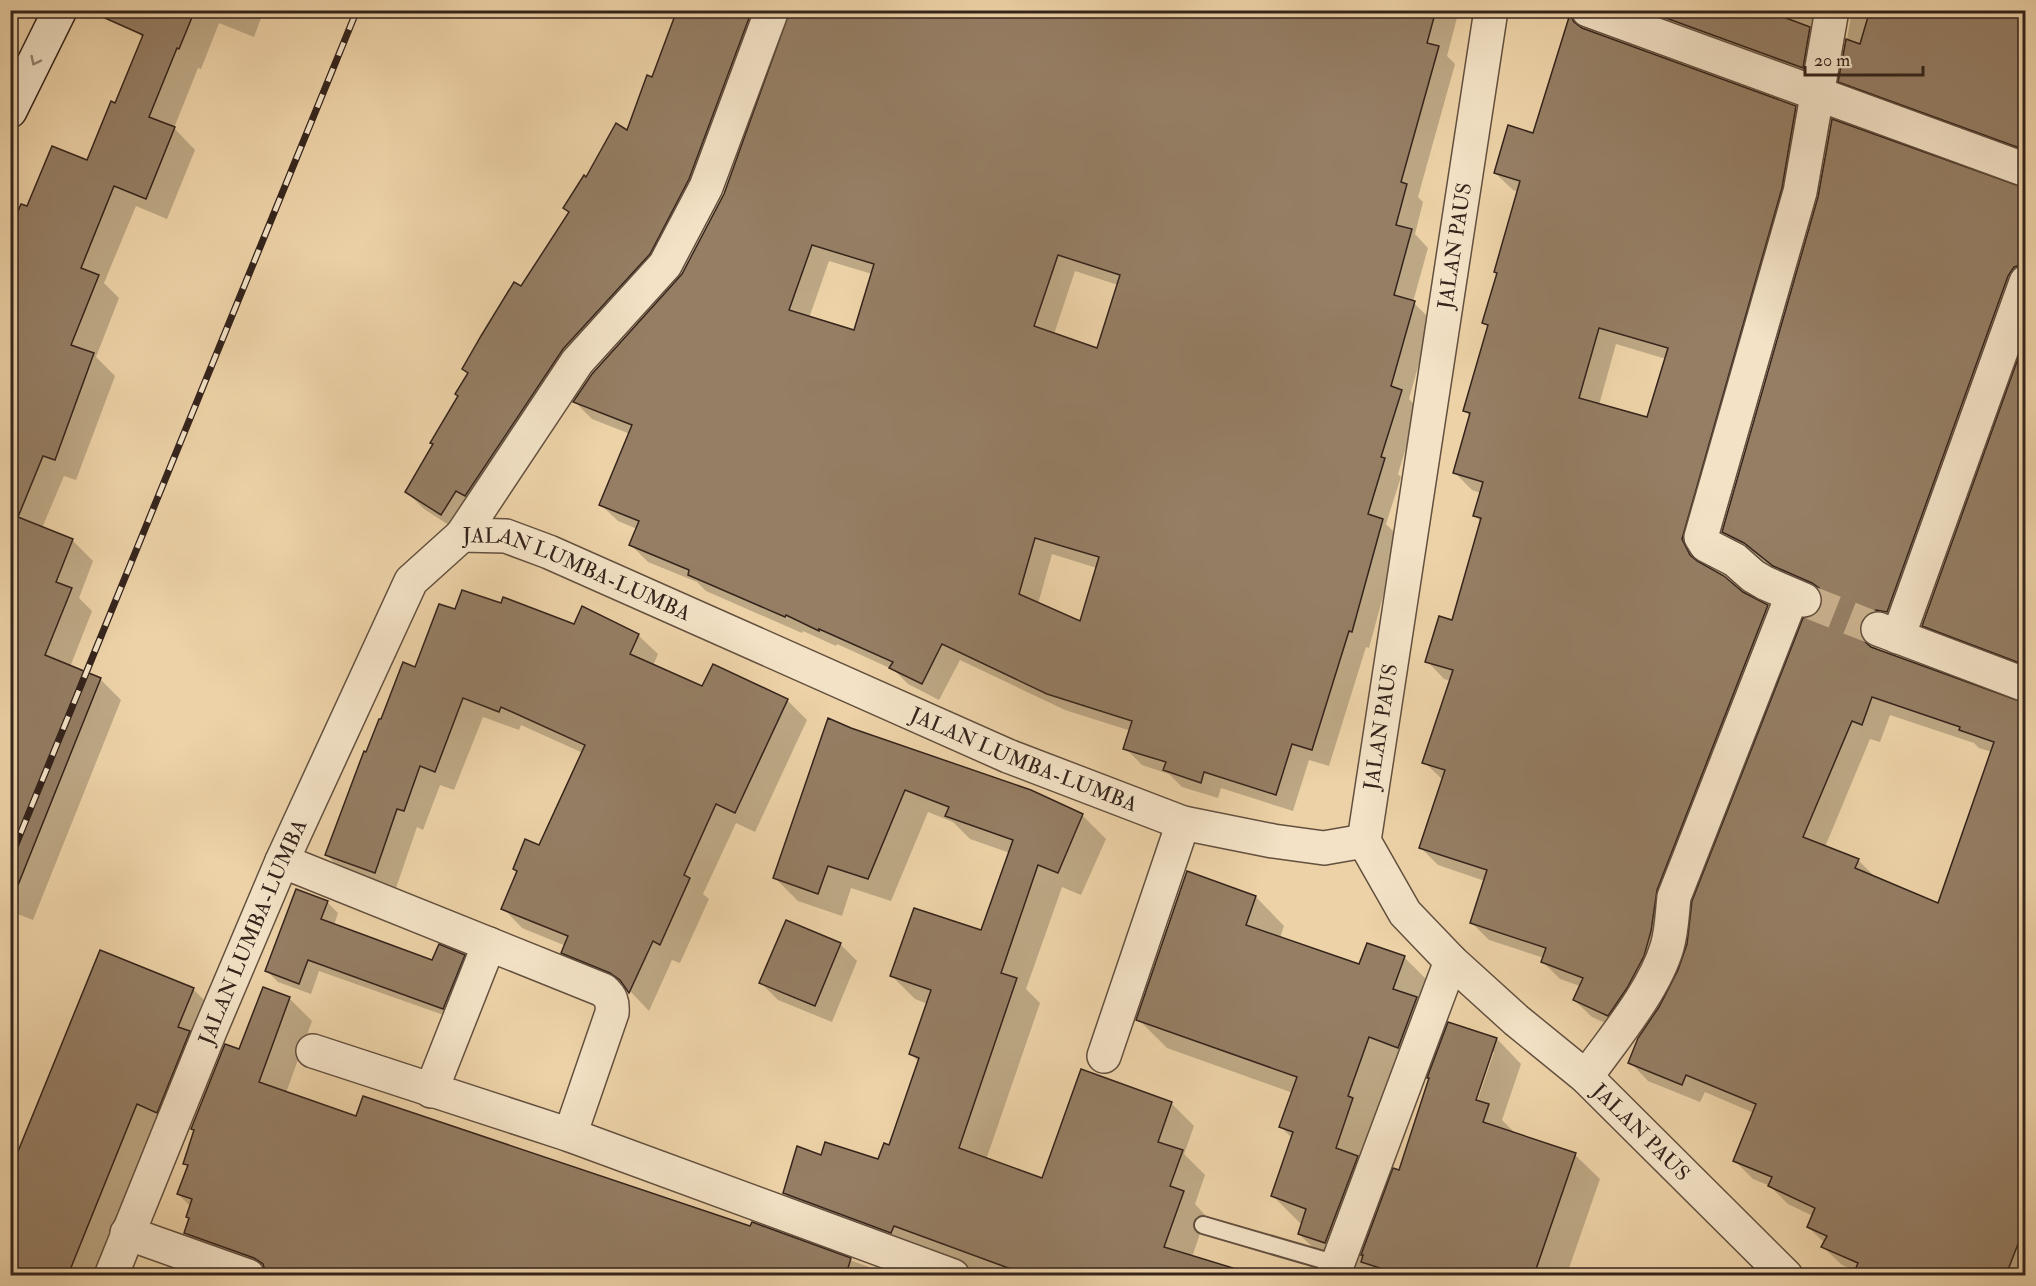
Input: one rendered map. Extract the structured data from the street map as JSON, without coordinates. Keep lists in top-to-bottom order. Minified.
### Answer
{"streets":{"street":["JALAN PAUS","JALAN LUMBA-LUMBA"]},"crossings":[["JALAN PAUS","JALAN LUMBA-LUMBA"]],"scale_bar":"20 m"}
